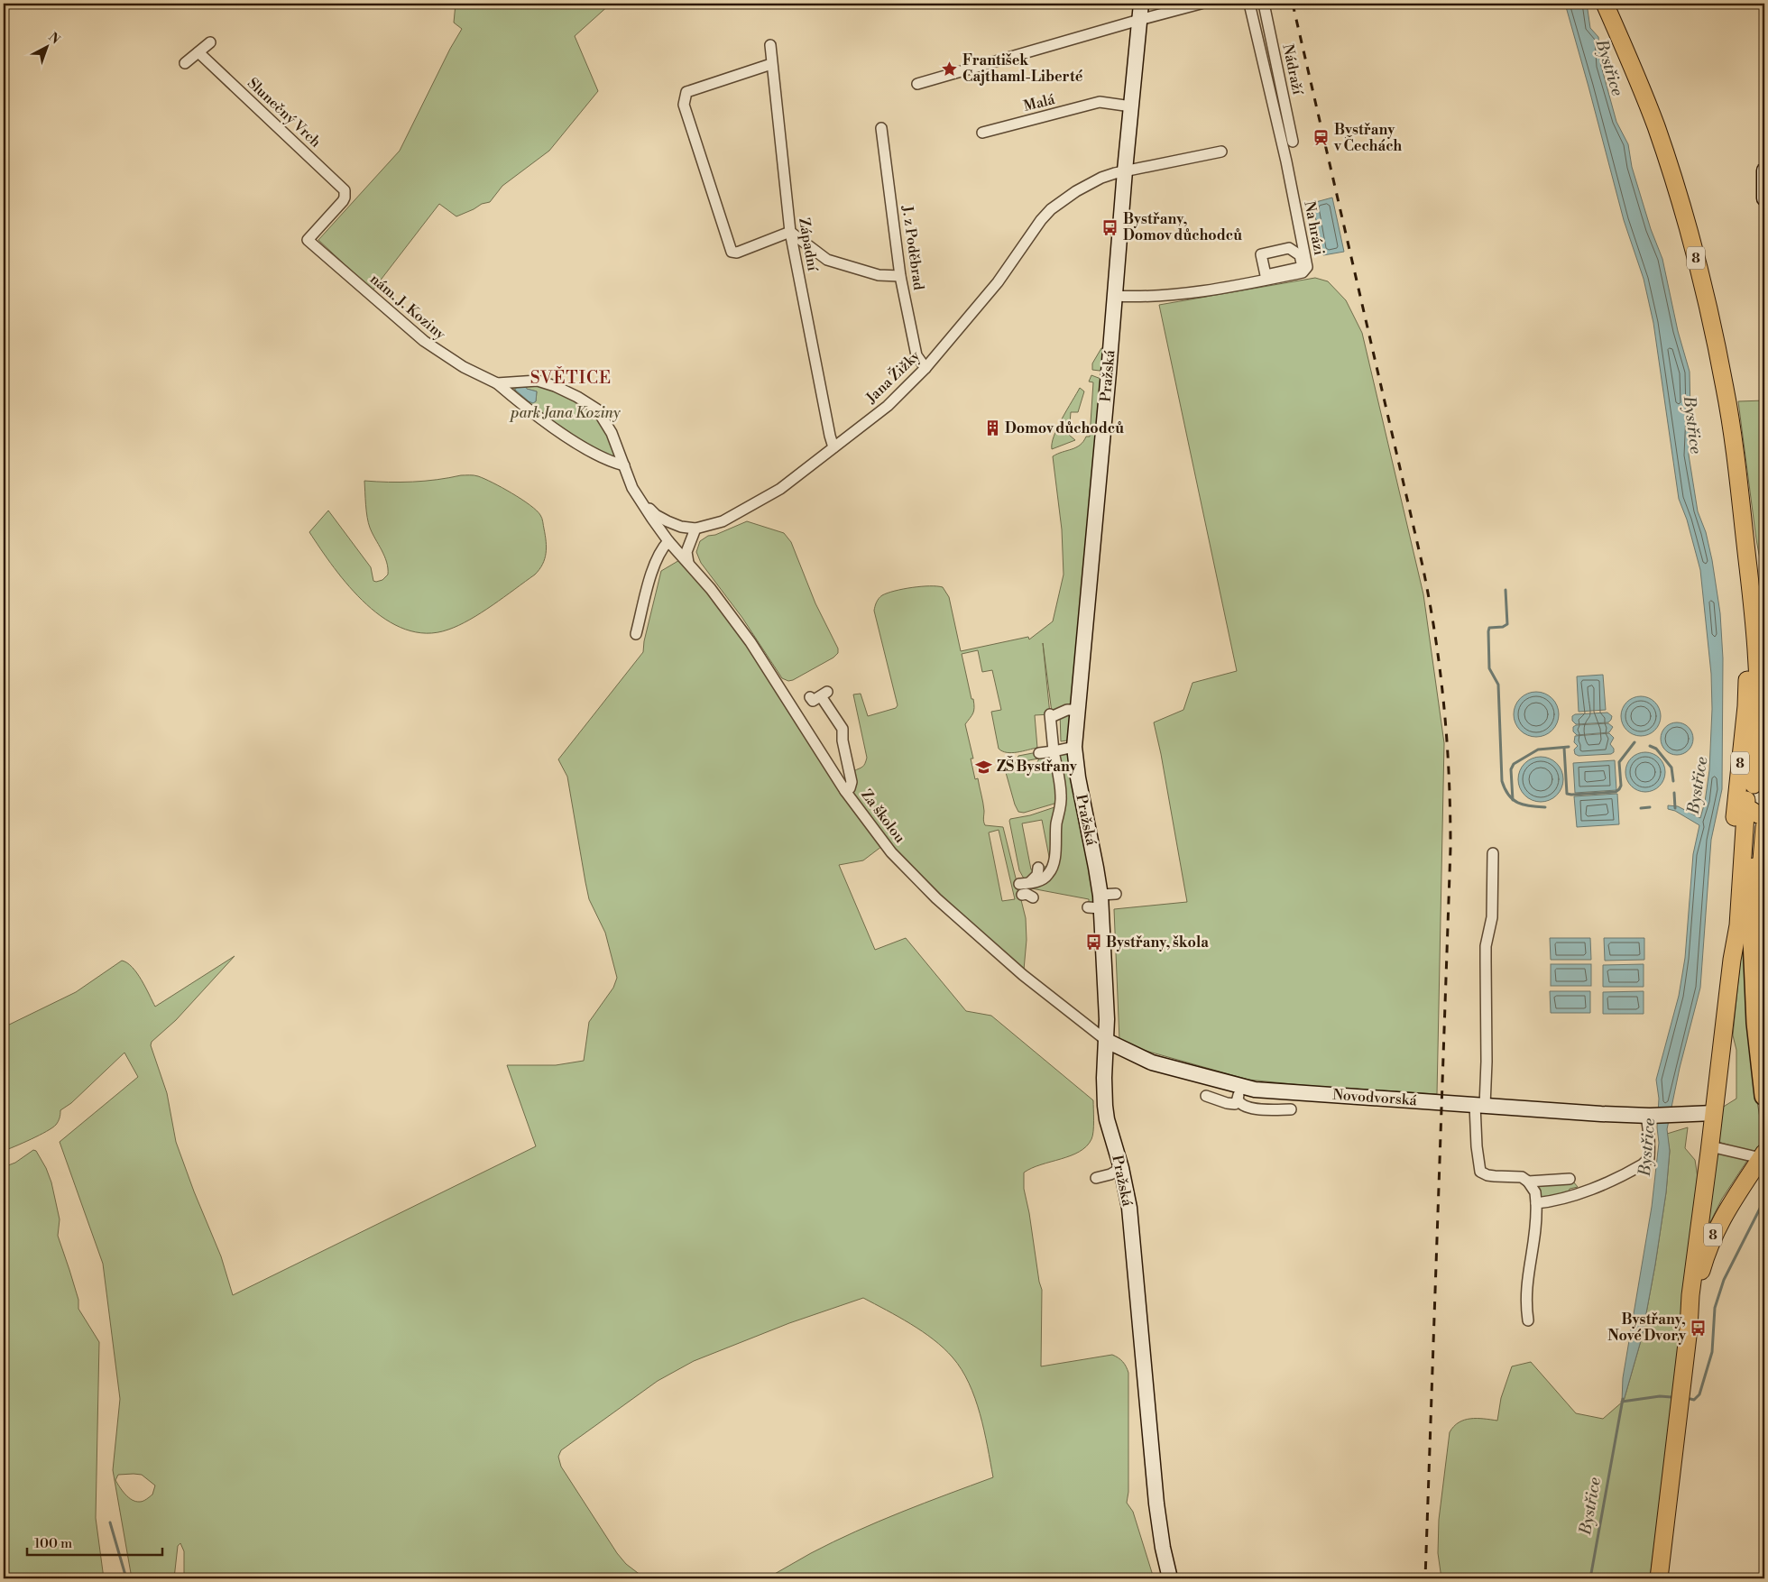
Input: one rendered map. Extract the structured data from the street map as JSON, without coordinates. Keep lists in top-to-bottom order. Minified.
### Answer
{"streets":{"main road":["8"],"street":["Nádraží","Malá","Slunečný Vrch","Na hrázi","Západní","J. z Poděbrad","nám. J. Koziny","Pražská","Jana Žižky","Za školou","Novodvorská"]},"crossings":[["Malá","Pražská"],["Slunečný Vrch","nám. J. Koziny"],["Na hrázi","Pražská"],["Západní","Jana Žižky"],["J. z Poděbrad","Jana Žižky"],["8","Novodvorská"],["Pražská","Jana Žižky"],["Pražská","Za školou"],["Pražská","Novodvorská"],["Jana Žižky","Za školou"],["Za školou","Novodvorská"]],"districts":["SVĚTICE"],"water":["Bystřice"],"parks":["park Jana Koziny"],"places":{"place":["František Cajthaml-Liberté"],"station":["Bystřany v Čechách"],"bus stop":["Bystřany, Domov důchodců","Bystřany, škola","Bystřany, Nové Dvory"],"building":["Domov důchodců"],"school or university":["ZŠ Bystřany"]},"scale_bar":"100 m","north":"top right"}
